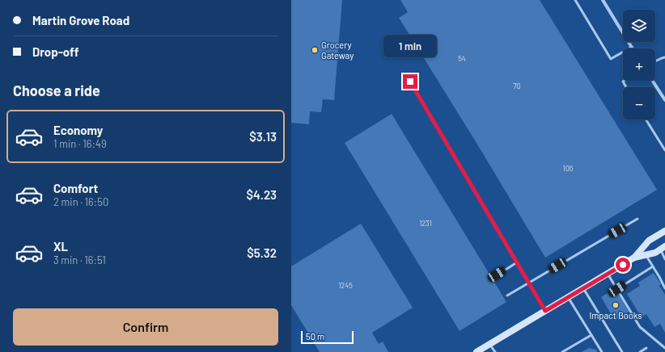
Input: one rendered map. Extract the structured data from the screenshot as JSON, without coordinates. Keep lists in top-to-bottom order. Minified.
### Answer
{"places":["Grocery Gateway","Impact Books"],"house_numbers":["54","70","106","1231","1245"],"scale_bar":"50 m","page":{"banner":["Martin Grove Road","Drop-off"],"map_buttons":["+","−"],"bubble":"1 min","heading":"Choose a ride","list":[{"name":"Economy","note":"1 min · 16:49","value":"$3.13"},{"name":"Comfort","note":"2 min · 16:50","value":"$4.23"},{"name":"XL","note":"3 min · 16:51","value":"$5.32"}],"buttons":"Confirm","scale":"50 m"}}
